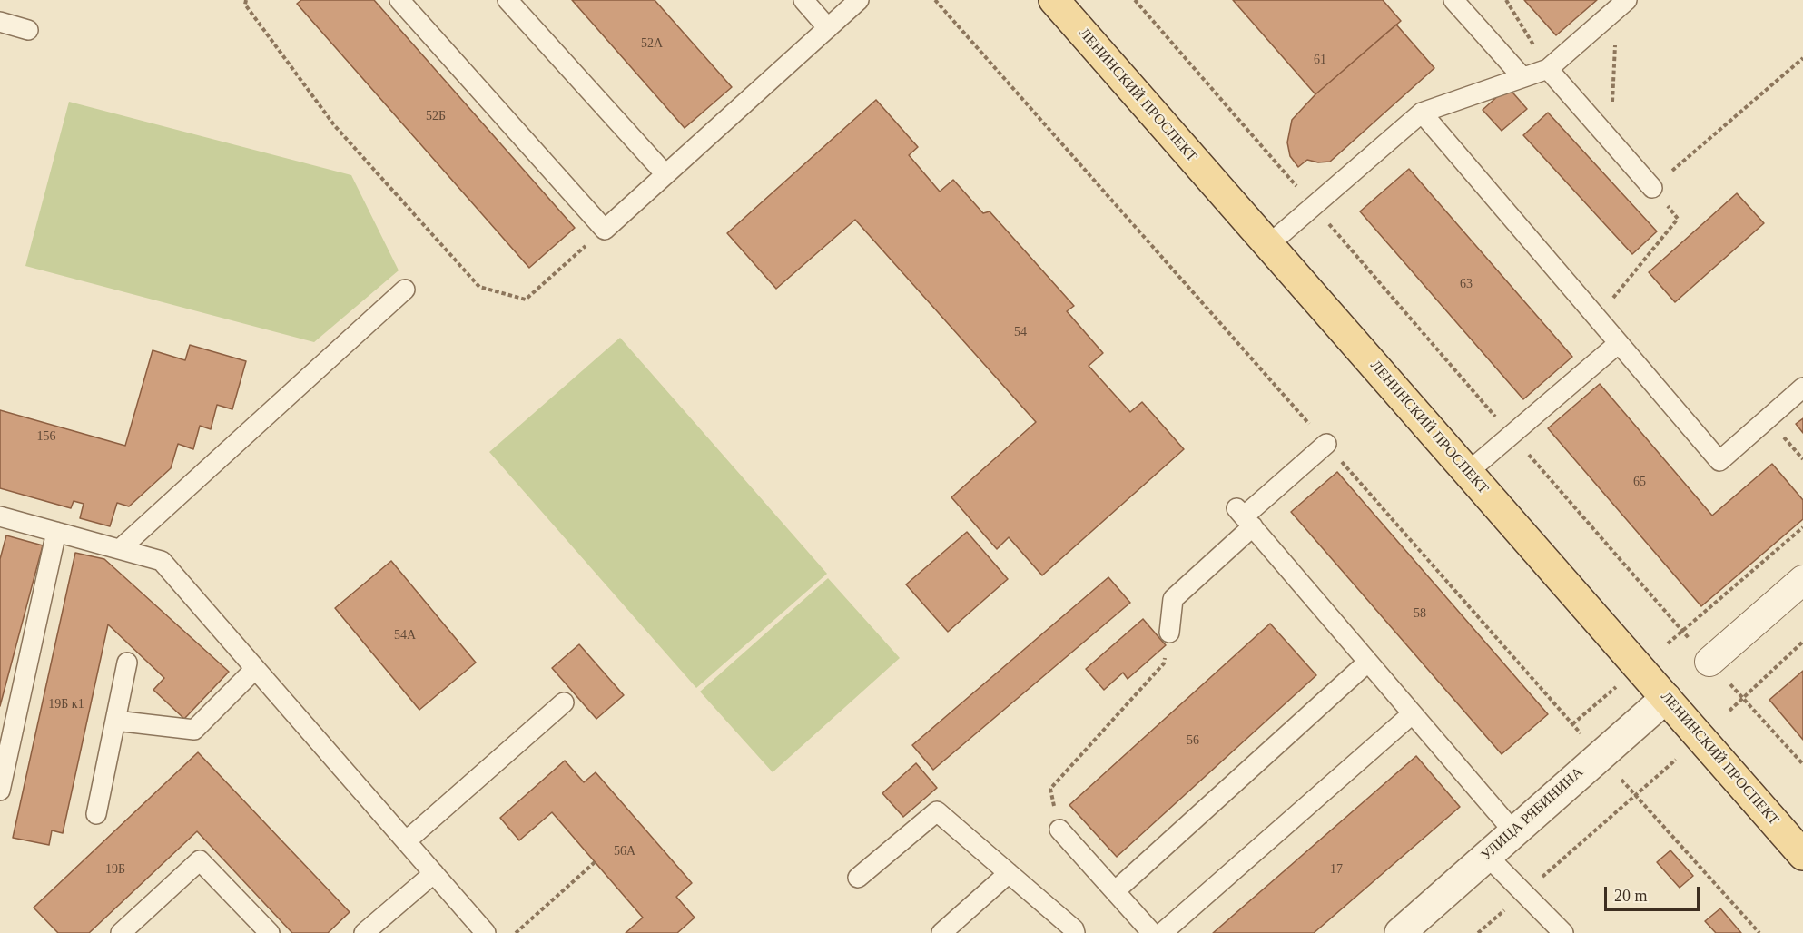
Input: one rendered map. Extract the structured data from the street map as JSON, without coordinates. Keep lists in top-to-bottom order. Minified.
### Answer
{"streets":{"main road":["ЛЕНИНСКИЙ ПРОСПЕКТ"],"street":["УЛИЦА РЯБИНИНА"]},"crossings":[["ЛЕНИНСКИЙ ПРОСПЕКТ","УЛИЦА РЯБИНИНА"]],"house_numbers":["52А","61","52Б","63","54","156","65","58","54А","19Б к1","56","56А","19Б","17"],"scale_bar":"20 m"}
